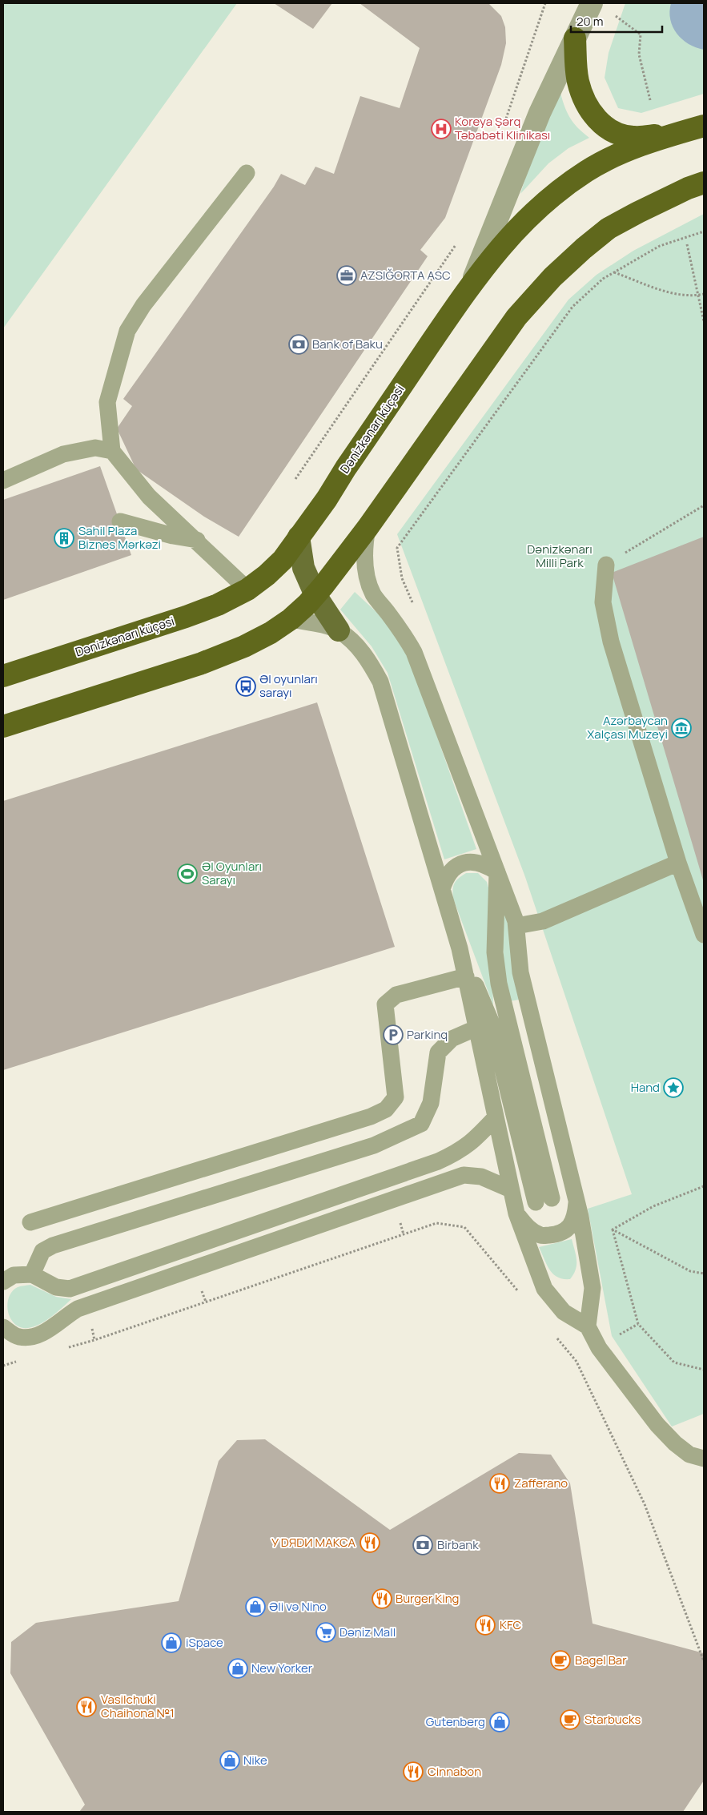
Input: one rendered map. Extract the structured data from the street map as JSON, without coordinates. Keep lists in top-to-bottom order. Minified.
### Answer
{"streets":{"highway":["Dənizkənarı küçəsi"]},"parks":["Dənizkənarı Milli Park"],"places":{"hospital":["Koreya Şərq Təbabəti Klinikası"],"office":["AZSIĞORTA ASC"],"bank":["Bank of Baku","Birbank"],"building":["Sahil Plaza Biznes Mərkəzi"],"bus stop":["Əl oyunları sarayı"],"museum":["Azərbaycan Xalçası Muzeyi"],"sports":["Əl Oyunları Sarayı"],"parking":["Parkinq"],"place":["Hand"],"restaurant":["Zafferano","У DЯDИ МАКСА","Burger King","KFC","Vasilchuki Chaihona №1","Cinnabon"],"shop":["Əli və Nino","iSpace","New Yorker","Gutenberg","Nike"],"supermarket":["Dəniz Mall"],"cafe":["Bagel Bar","Starbucks"]},"scale_bar":"20 m"}
